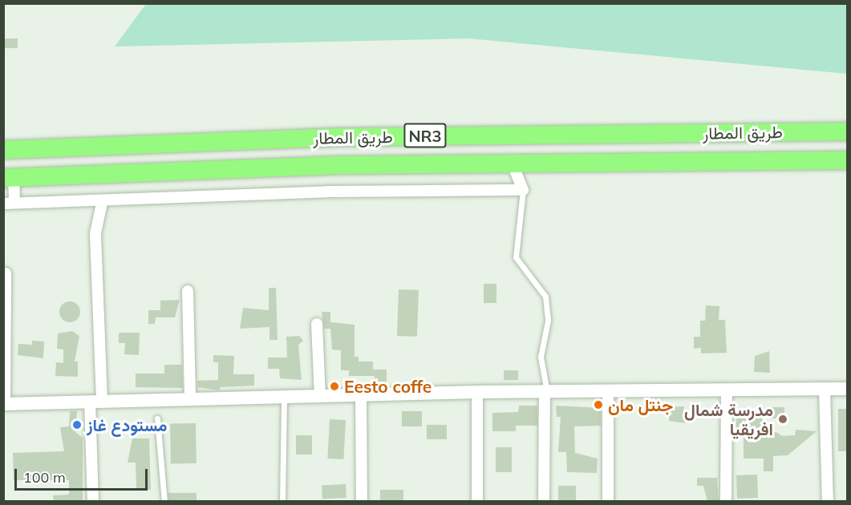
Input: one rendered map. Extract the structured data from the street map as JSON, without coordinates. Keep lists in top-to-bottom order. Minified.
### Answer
{"streets":{"highway":["طريق المطار","NR3"]},"places":["Eesto coffe","جنتل مان","مدرسة شمال افريقيا","مستودع غاز"],"scale_bar":"100 m"}
